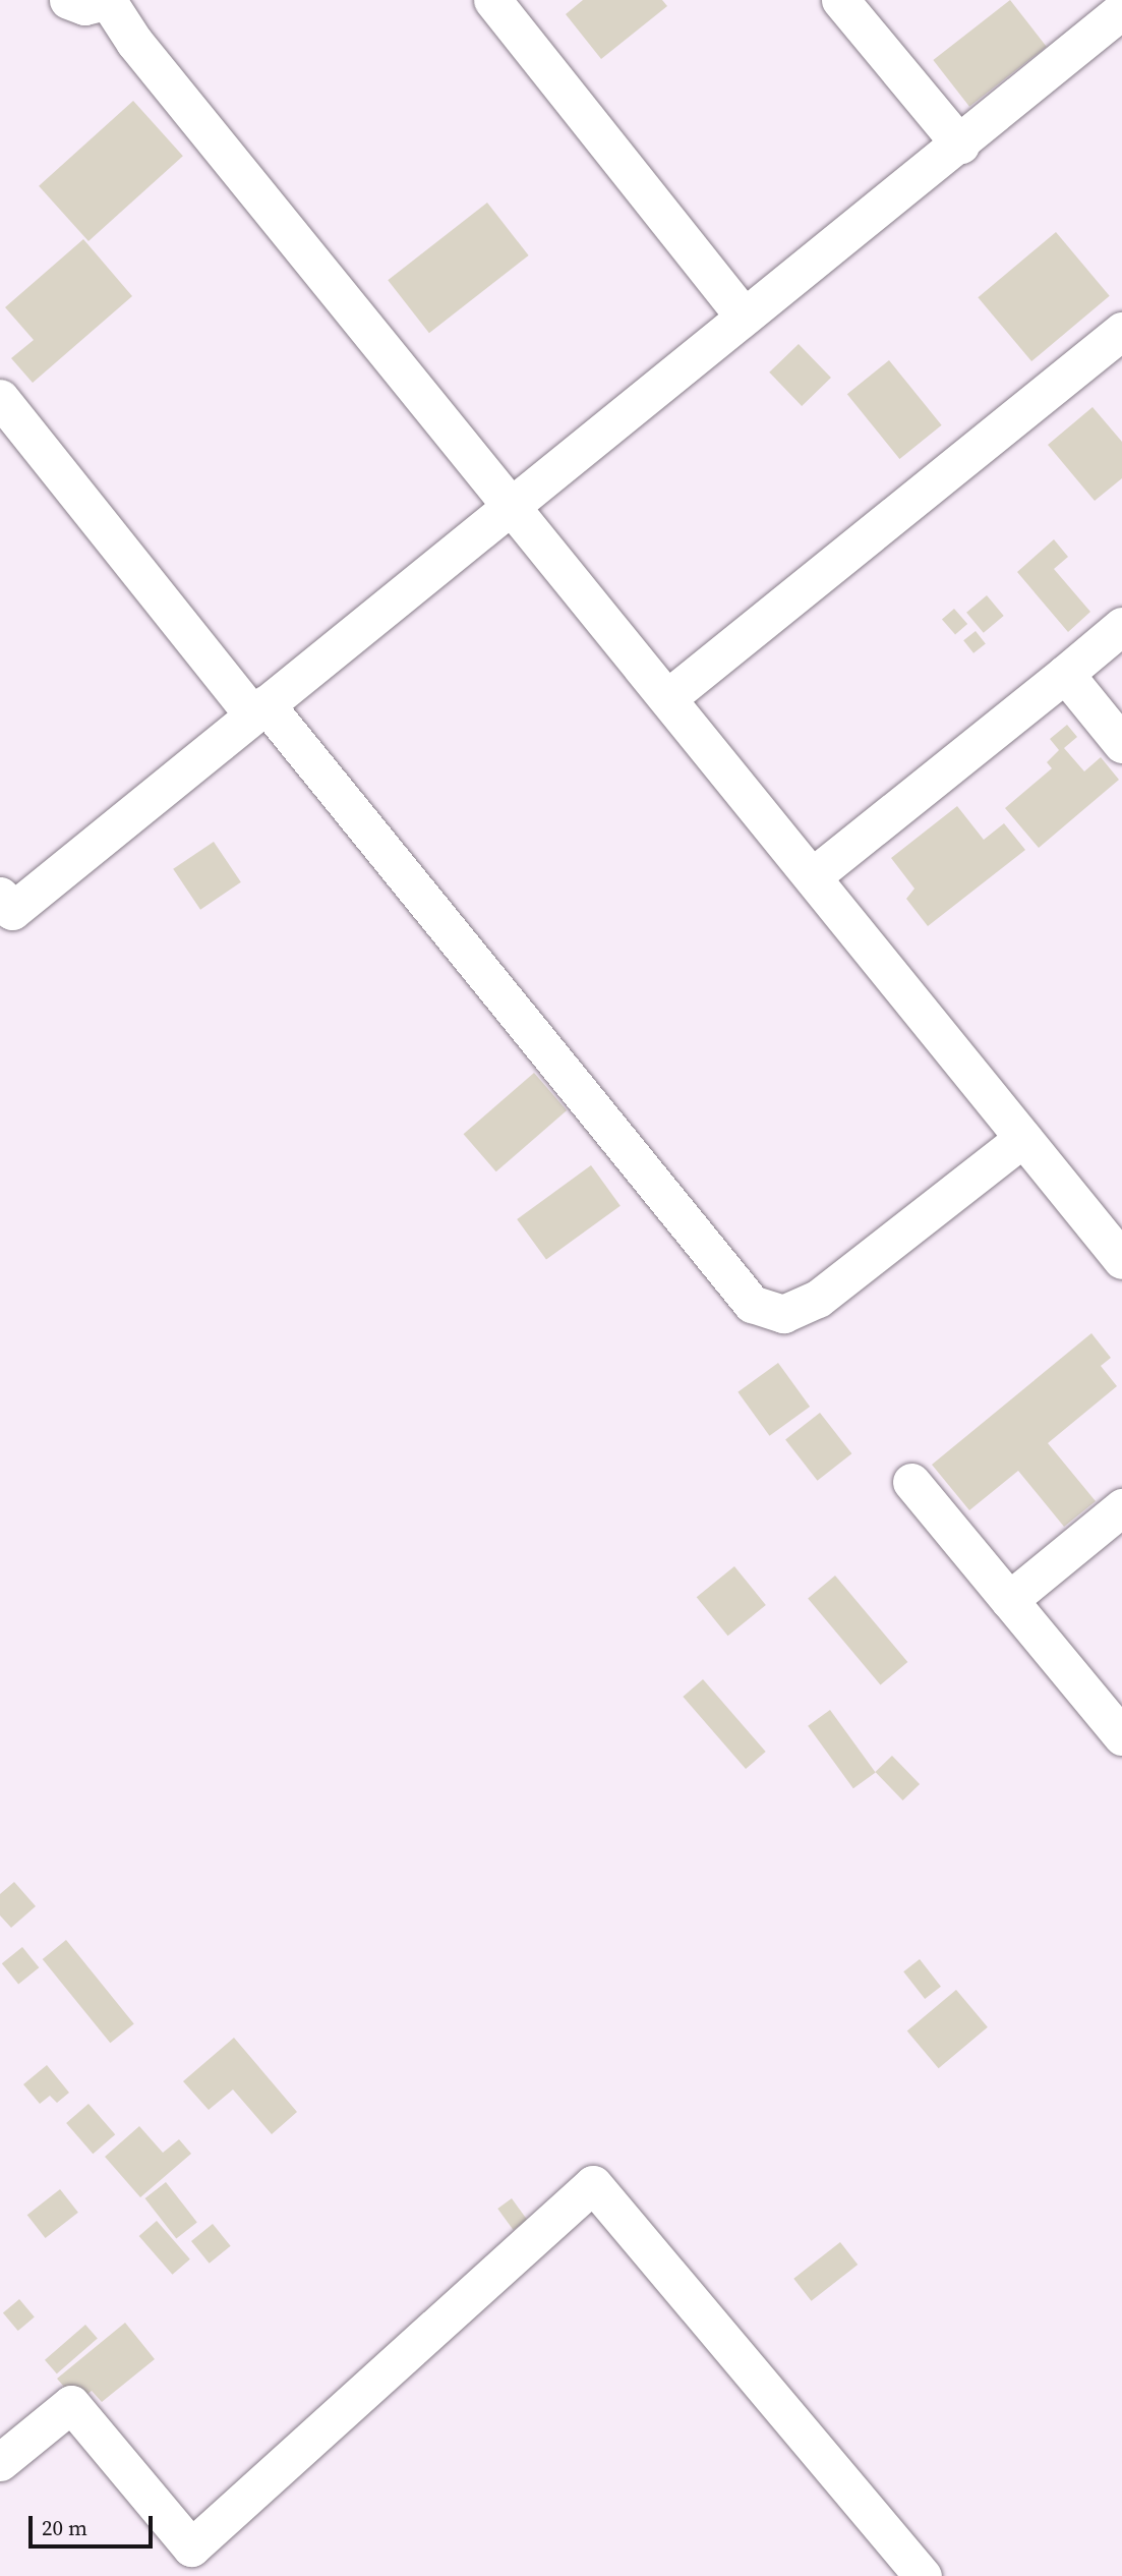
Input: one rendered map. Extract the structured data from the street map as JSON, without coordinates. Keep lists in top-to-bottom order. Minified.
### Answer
{"scale_bar":"20 m"}
